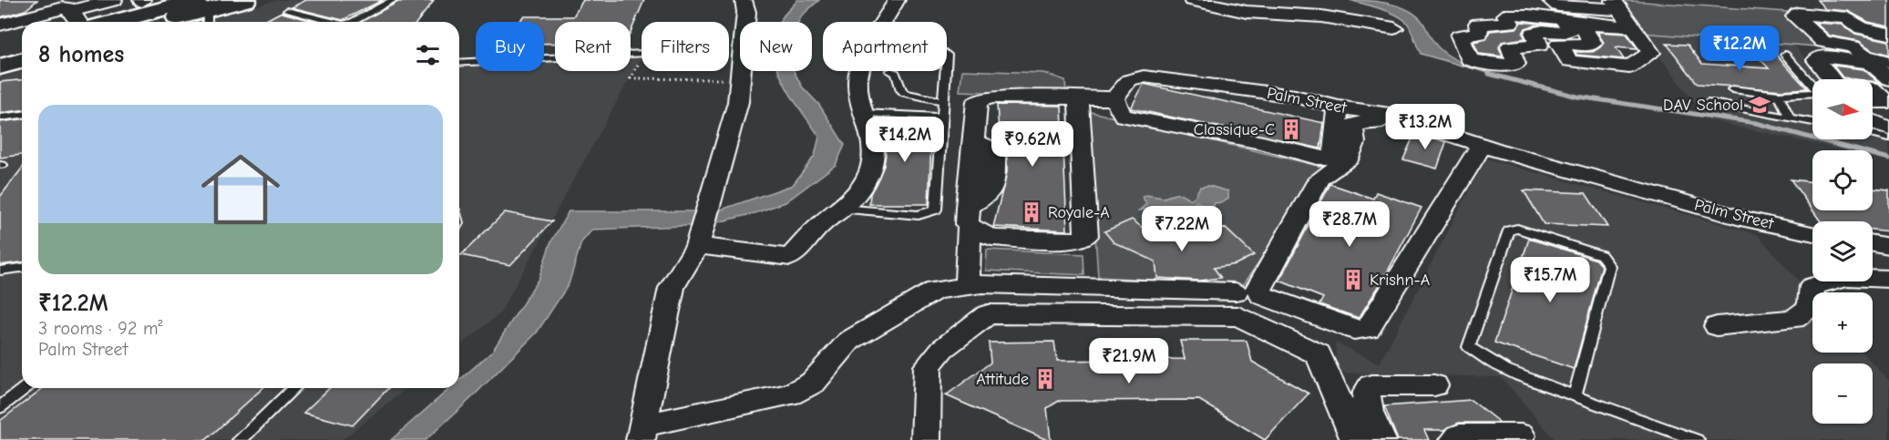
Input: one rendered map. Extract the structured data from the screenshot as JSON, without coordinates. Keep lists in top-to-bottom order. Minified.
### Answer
{"streets":{"street":["Palm Street"]},"places":{"school or university":["DAV School"],"building":["Classique-C","Royale-A","Krishn-A","Attitude"]},"north":"right","page":{"chip":["Buy","Rent","Filters","New","Apartment"],"heading":"8 homes","price":["₹12.2M","₹13.2M","₹14.2M","₹9.62M","₹28.7M","₹7.22M","₹15.7M","₹21.9M"],"map_buttons":["+","−"],"list":[{"name":"₹12.2M","note":"3 rooms · 92 m² · Palm Street"}]}}
